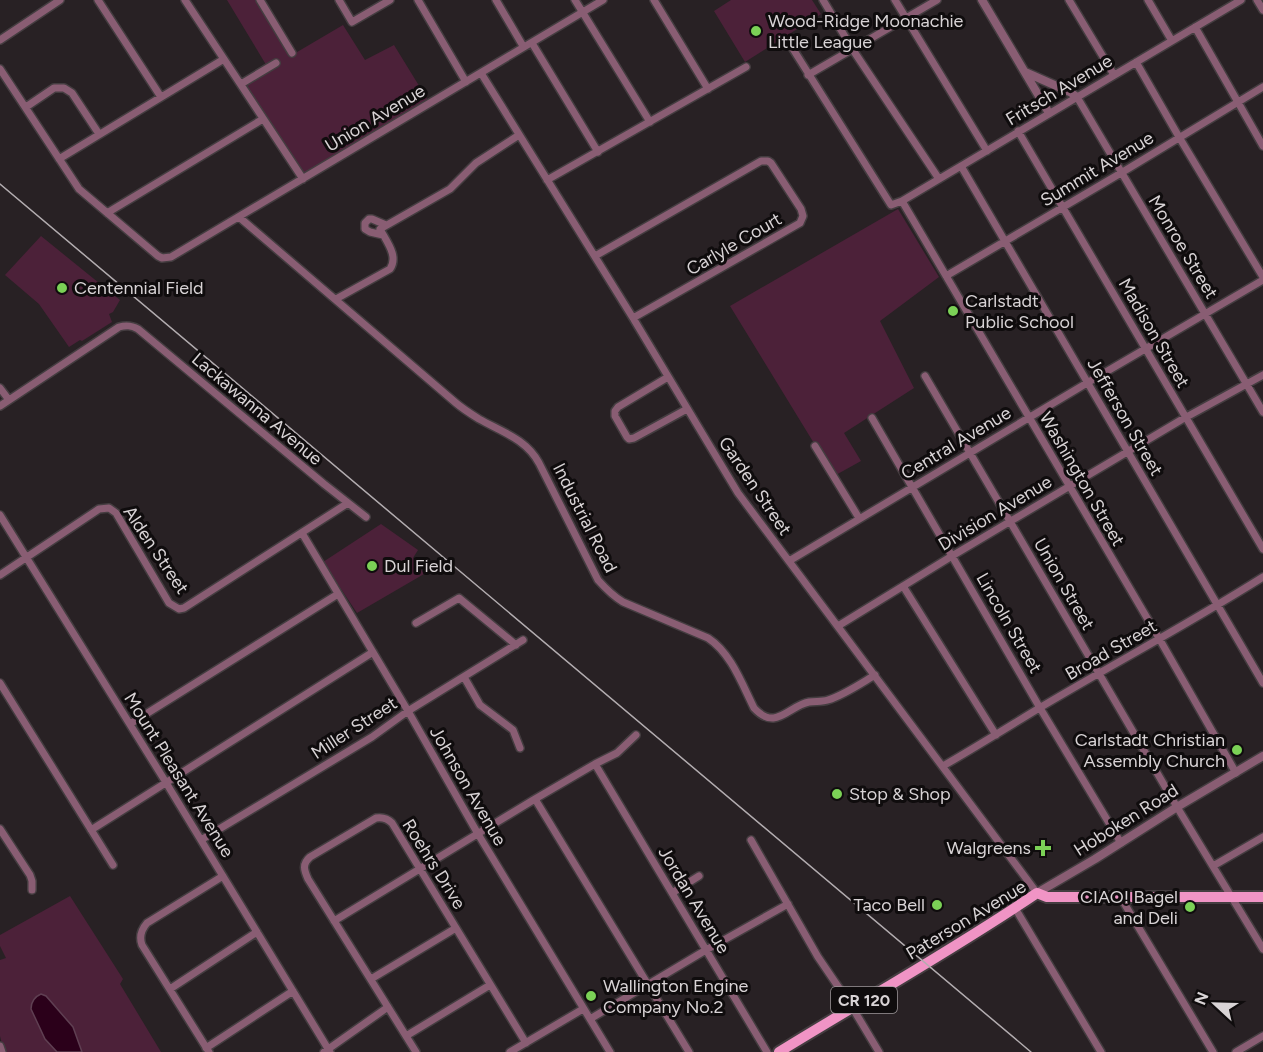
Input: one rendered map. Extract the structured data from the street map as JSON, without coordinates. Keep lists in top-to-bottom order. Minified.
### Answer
{"streets":{"main road":["Paterson Avenue","CR 120"],"street":["Fritsch Avenue","Union Avenue","Summit Avenue","Carlyle Court","Monroe Street","Madison Street","Lackawanna Avenue","Jefferson Street","Central Avenue","Washington Street","Garden Street","Division Avenue","Industrial Road","Alden Street","Union Street","Lincoln Street","Broad Street","Miller Street","Mount Pleasant Avenue","Johnson Avenue","Hoboken Road","Roehrs Drive","Jordan Avenue"]},"crossings":[["Fritsch Avenue","Monroe Street"],["Fritsch Avenue","Madison Street"],["Fritsch Avenue","Jefferson Street"],["Fritsch Avenue","Washington Street"],["Union Avenue","Garden Street"],["Union Avenue","Industrial Road"],["Summit Avenue","Monroe Street"],["Summit Avenue","Madison Street"],["Summit Avenue","Jefferson Street"],["Summit Avenue","Washington Street"],["Carlyle Court","Garden Street"],["Monroe Street","Central Avenue"],["Monroe Street","Division Avenue"],["Madison Street","Central Avenue"],["Madison Street","Division Avenue"],["Lackawanna Avenue","Alden Street"],["Jefferson Street","Central Avenue"],["Jefferson Street","Division Avenue"],["Jefferson Street","Broad Street"],["Central Avenue","Washington Street"],["Central Avenue","Garden Street"],["Central Avenue","Union Street"],["Central Avenue","Lincoln Street"],["Washington Street","Division Avenue"],["Washington Street","Broad Street"],["Washington Street","Hoboken Road"],["Garden Street","Division Avenue"],["Garden Street","Industrial Road"],["Garden Street","Broad Street"],["Garden Street","Hoboken Road"],["Garden Street","Paterson Avenue"],["Division Avenue","Union Street"],["Division Avenue","Lincoln Street"],["Alden Street","Mount Pleasant Avenue"],["Alden Street","Johnson Avenue"],["Union Street","Broad Street"],["Union Street","Hoboken Road"],["Union Street","Paterson Avenue"],["Lincoln Street","Broad Street"],["Lincoln Street","Hoboken Road"],["Miller Street","Mount Pleasant Avenue"],["Miller Street","Johnson Avenue"],["Hoboken Road","Paterson Avenue"]],"places":{"other":["Wood-Ridge Moonachie Little League","Centennial Field","Carlstadt Public School","Dul Field","Carlstadt Christian Assembly Church","Stop & Shop","Taco Bell","CIAO! Bagel and Deli","Wallington Engine Company No.2"],"health":["Walgreens"]},"north":"left"}
